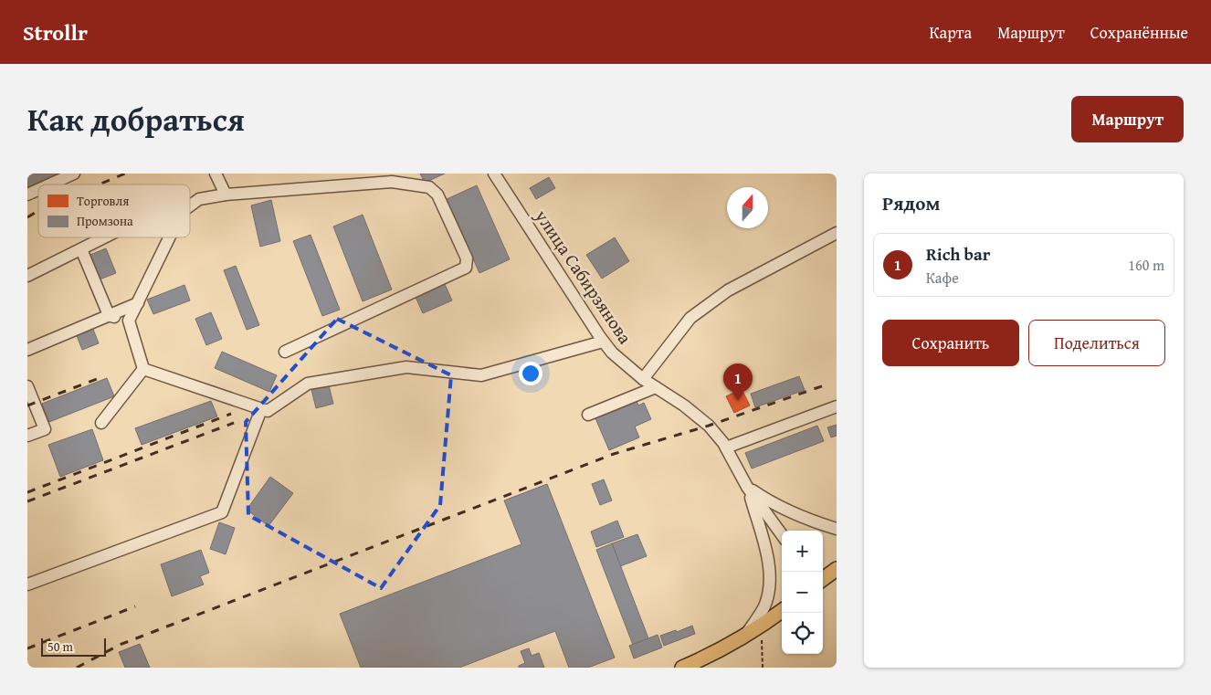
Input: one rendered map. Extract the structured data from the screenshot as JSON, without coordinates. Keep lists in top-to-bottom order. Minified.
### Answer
{"streets":{"street":["улица Сабирзянова"]},"legend":["Торговля","Промзона"],"scale_bar":"50 m","north":"top","page":{"header":"Strollr","nav":["Карта","Маршрут","Сохранённые"],"title":"Как добраться","buttons":["Маршрут",["Сохранить","Поделиться"]],"heading":"Рядом","list":[{"mark":"1","name":"Rich bar","note":"Кафе","value":"160 m"}],"pins":"1","map_buttons":["+","−"],"scale":"50 m"}}
